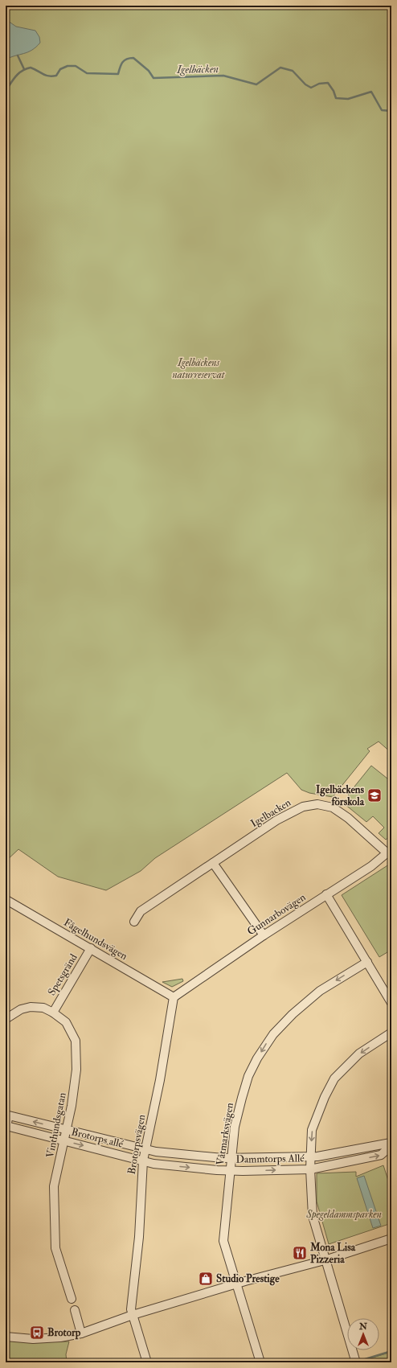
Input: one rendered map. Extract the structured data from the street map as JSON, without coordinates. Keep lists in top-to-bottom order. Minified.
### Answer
{"streets":{"street":["Igelbacken","Gunnarbovägen","Fågelhundsvägen","Spetsgränd","Vinthundsgatan","Våtmarksvägen","Brotorps allé","Brotorpsvägen","Dammtorps Allé"]},"crossings":[["Igelbacken","Gunnarbovägen"],["Gunnarbovägen","Fågelhundsvägen"],["Gunnarbovägen","Brotorpsvägen"],["Fågelhundsvägen","Spetsgränd"],["Fågelhundsvägen","Brotorpsvägen"],["Spetsgränd","Vinthundsgatan"],["Vinthundsgatan","Brotorps allé"],["Våtmarksvägen","Dammtorps Allé"],["Brotorps allé","Brotorpsvägen"],["Brotorps allé","Dammtorps Allé"],["Brotorpsvägen","Dammtorps Allé"]],"one_way":["Våtmarksvägen"],"water":["Igelbäcken"],"parks":["Igelbäckens naturreservat","Spegeldammsparken"],"places":{"school or university":["Igelbäckens förskola"],"restaurant":["Mona Lisa Pizzeria"],"shop":["Studio Prestige"],"bus stop":["Brotorp"]},"north":"top"}
